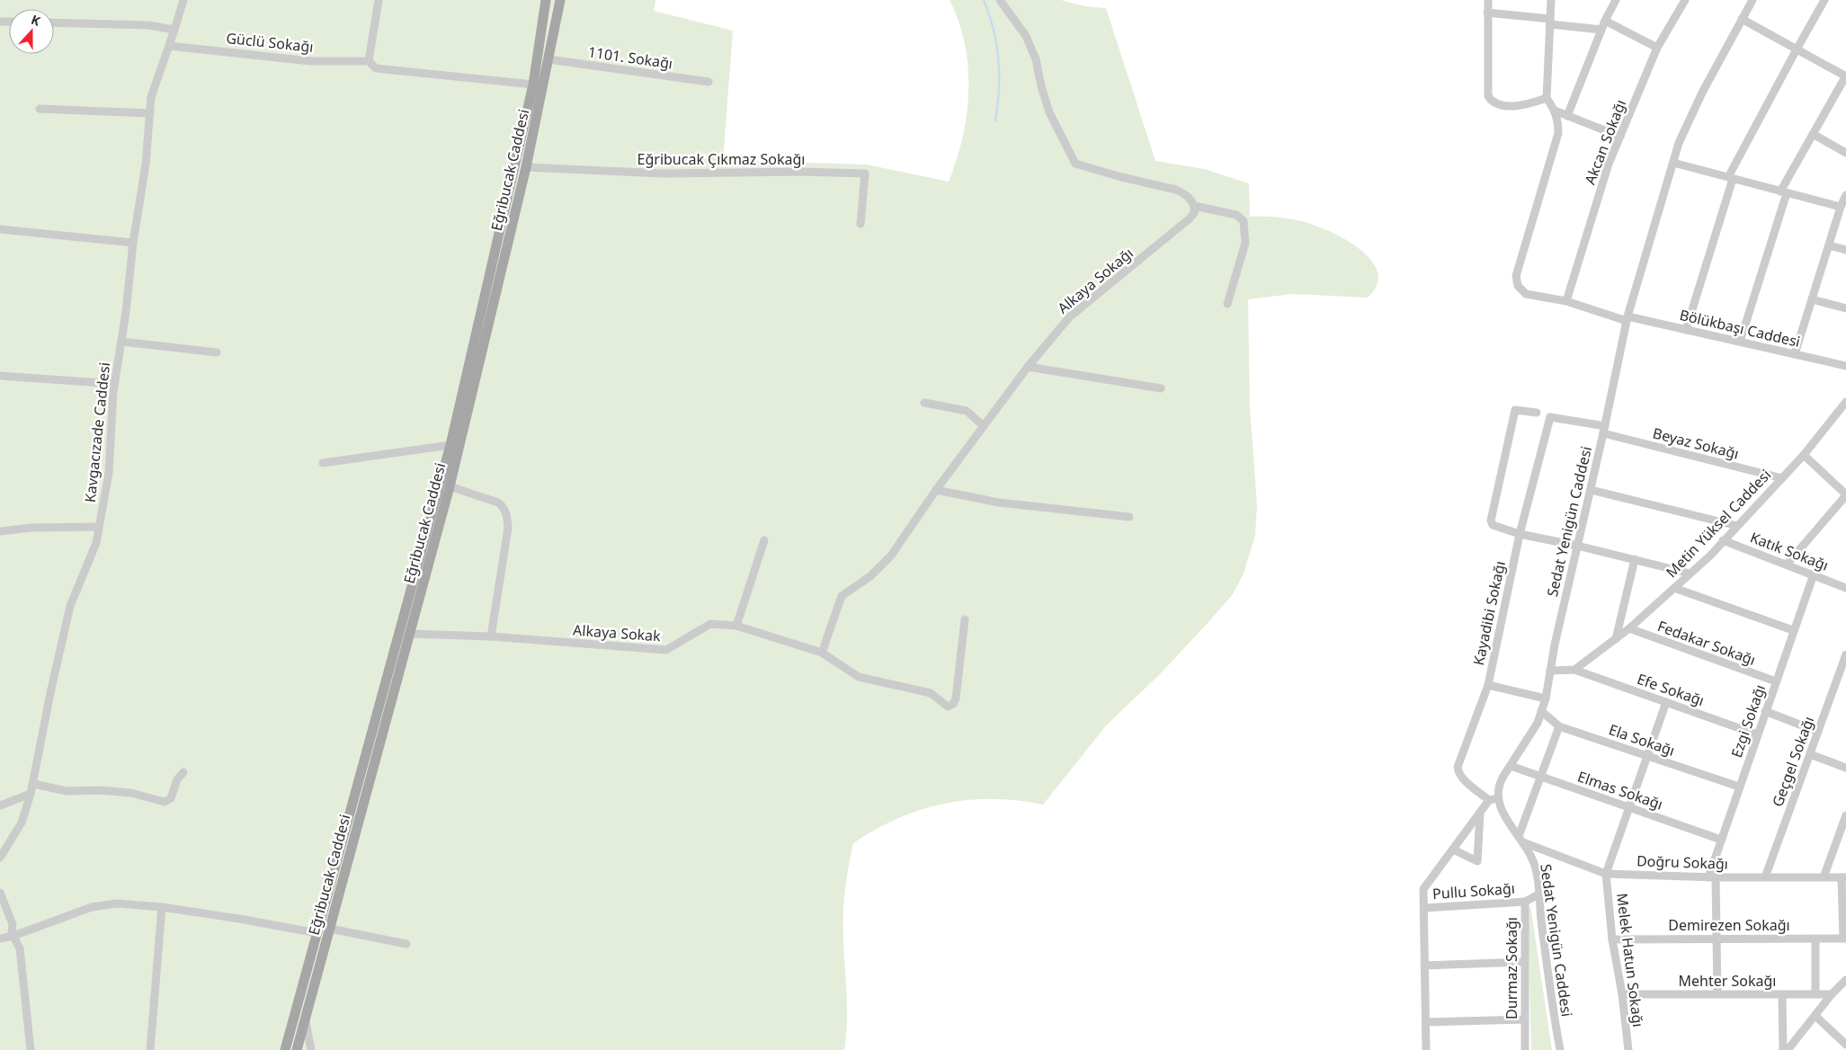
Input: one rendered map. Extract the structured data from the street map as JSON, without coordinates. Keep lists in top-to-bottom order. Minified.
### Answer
{"streets":{"main road":["Eğribucak Caddesi"],"street":["Güclü Sokağı","1101. Sokağı","Akcan Sokağı","Eğribucak Çıkmaz Sokağı","Alkaya Sokağı","Bölükbaşı Caddesi","Kavgacızade Caddesi","Beyaz Sokağı","Sedat Yenigün Caddesi","Metin Yüksel Caddesi","Katık Sokağı","Kayadibi Sokağı","Alkaya Sokak","Fedakar Sokağı","Efe Sokağı","Ezgi Sokağı","Ela Sokağı","Geçgel Sokağı","Elmas Sokağı","Doğru Sokağı","Pullu Sokağı","Demirezen Sokağı","Melek Hatun Sokağı","Durmaz Sokağı","Mehter Sokağı"]},"crossings":[["Güclü Sokağı","Eğribucak Caddesi"],["Güclü Sokağı","Kavgacızade Caddesi"],["1101. Sokağı","Eğribucak Caddesi"],["Akcan Sokağı","Bölükbaşı Caddesi"],["Eğribucak Çıkmaz Sokağı","Eğribucak Caddesi"],["Eğribucak Caddesi","Alkaya Sokak"],["Alkaya Sokağı","Alkaya Sokak"],["Bölükbaşı Caddesi","Sedat Yenigün Caddesi"],["Beyaz Sokağı","Sedat Yenigün Caddesi"],["Beyaz Sokağı","Metin Yüksel Caddesi"],["Beyaz Sokağı","Kayadibi Sokağı"],["Sedat Yenigün Caddesi","Kayadibi Sokağı"],["Sedat Yenigün Caddesi","Ela Sokağı"],["Sedat Yenigün Caddesi","Elmas Sokağı"],["Sedat Yenigün Caddesi","Doğru Sokağı"],["Sedat Yenigün Caddesi","Durmaz Sokağı"],["Metin Yüksel Caddesi","Katık Sokağı"],["Metin Yüksel Caddesi","Fedakar Sokağı"],["Metin Yüksel Caddesi","Efe Sokağı"],["Katık Sokağı","Ezgi Sokağı"],["Fedakar Sokağı","Ezgi Sokağı"],["Efe Sokağı","Ezgi Sokağı"],["Ezgi Sokağı","Ela Sokağı"],["Ezgi Sokağı","Elmas Sokağı"],["Ezgi Sokağı","Doğru Sokağı"],["Ezgi Sokağı","Demirezen Sokağı"],["Ezgi Sokağı","Mehter Sokağı"],["Geçgel Sokağı","Doğru Sokağı"],["Doğru Sokağı","Melek Hatun Sokağı"],["Pullu Sokağı","Durmaz Sokağı"],["Demirezen Sokağı","Melek Hatun Sokağı"],["Melek Hatun Sokağı","Mehter Sokağı"]],"north":"top"}
